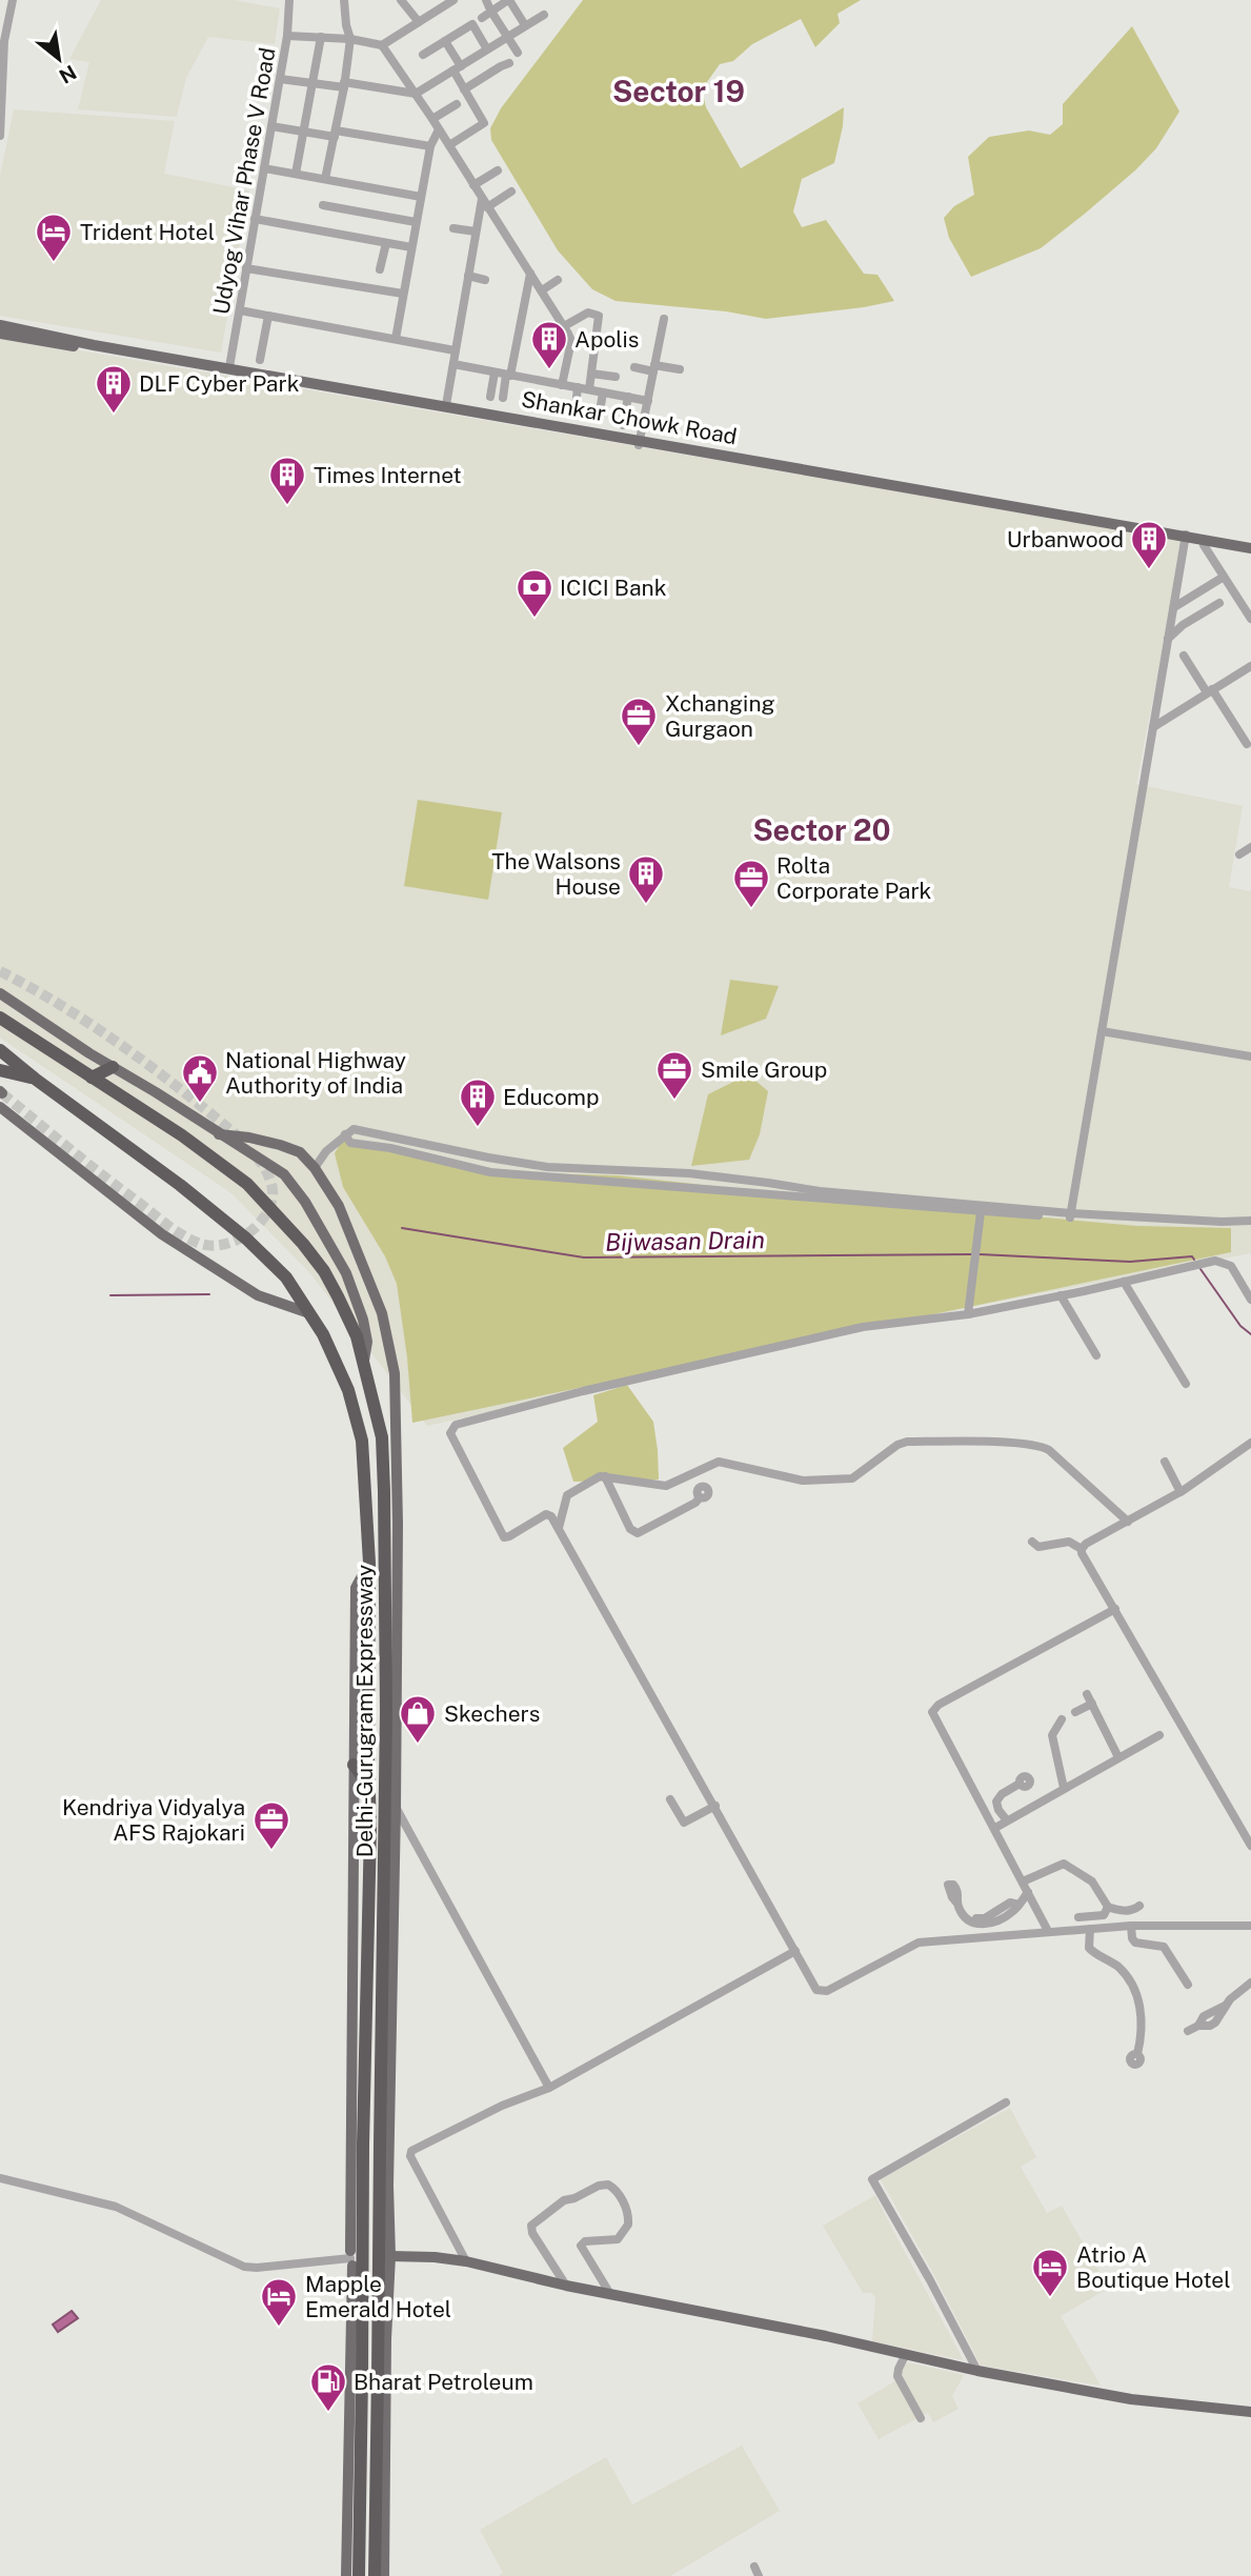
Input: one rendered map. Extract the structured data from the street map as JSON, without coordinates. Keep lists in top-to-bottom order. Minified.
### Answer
{"streets":{"highway":["Delhi-Gurugram Expressway"],"main road":["Shankar Chowk Road"],"street":["Udyog Vihar Phase V Road"]},"crossings":[["Udyog Vihar Phase V Road","Shankar Chowk Road"]],"districts":["Sector 19","Sector 20"],"water":["Bijwasan Drain"],"places":{"hotel":["Trident Hotel","Atrio A Boutique Hotel","Mapple Emerald Hotel"],"building":["Apolis","DLF Cyber Park","Times Internet","Urbanwood","The Walsons House","Educomp"],"bank":["ICICI Bank"],"office":["Xchanging Gurgaon","Rolta Corporate Park","Smile Group","Kendriya Vidyalya AFS Rajokari"],"public building":["National Highway Authority of India"],"shop":["Skechers"],"fuel station":["Bharat Petroleum"]},"north":"bottom right"}
